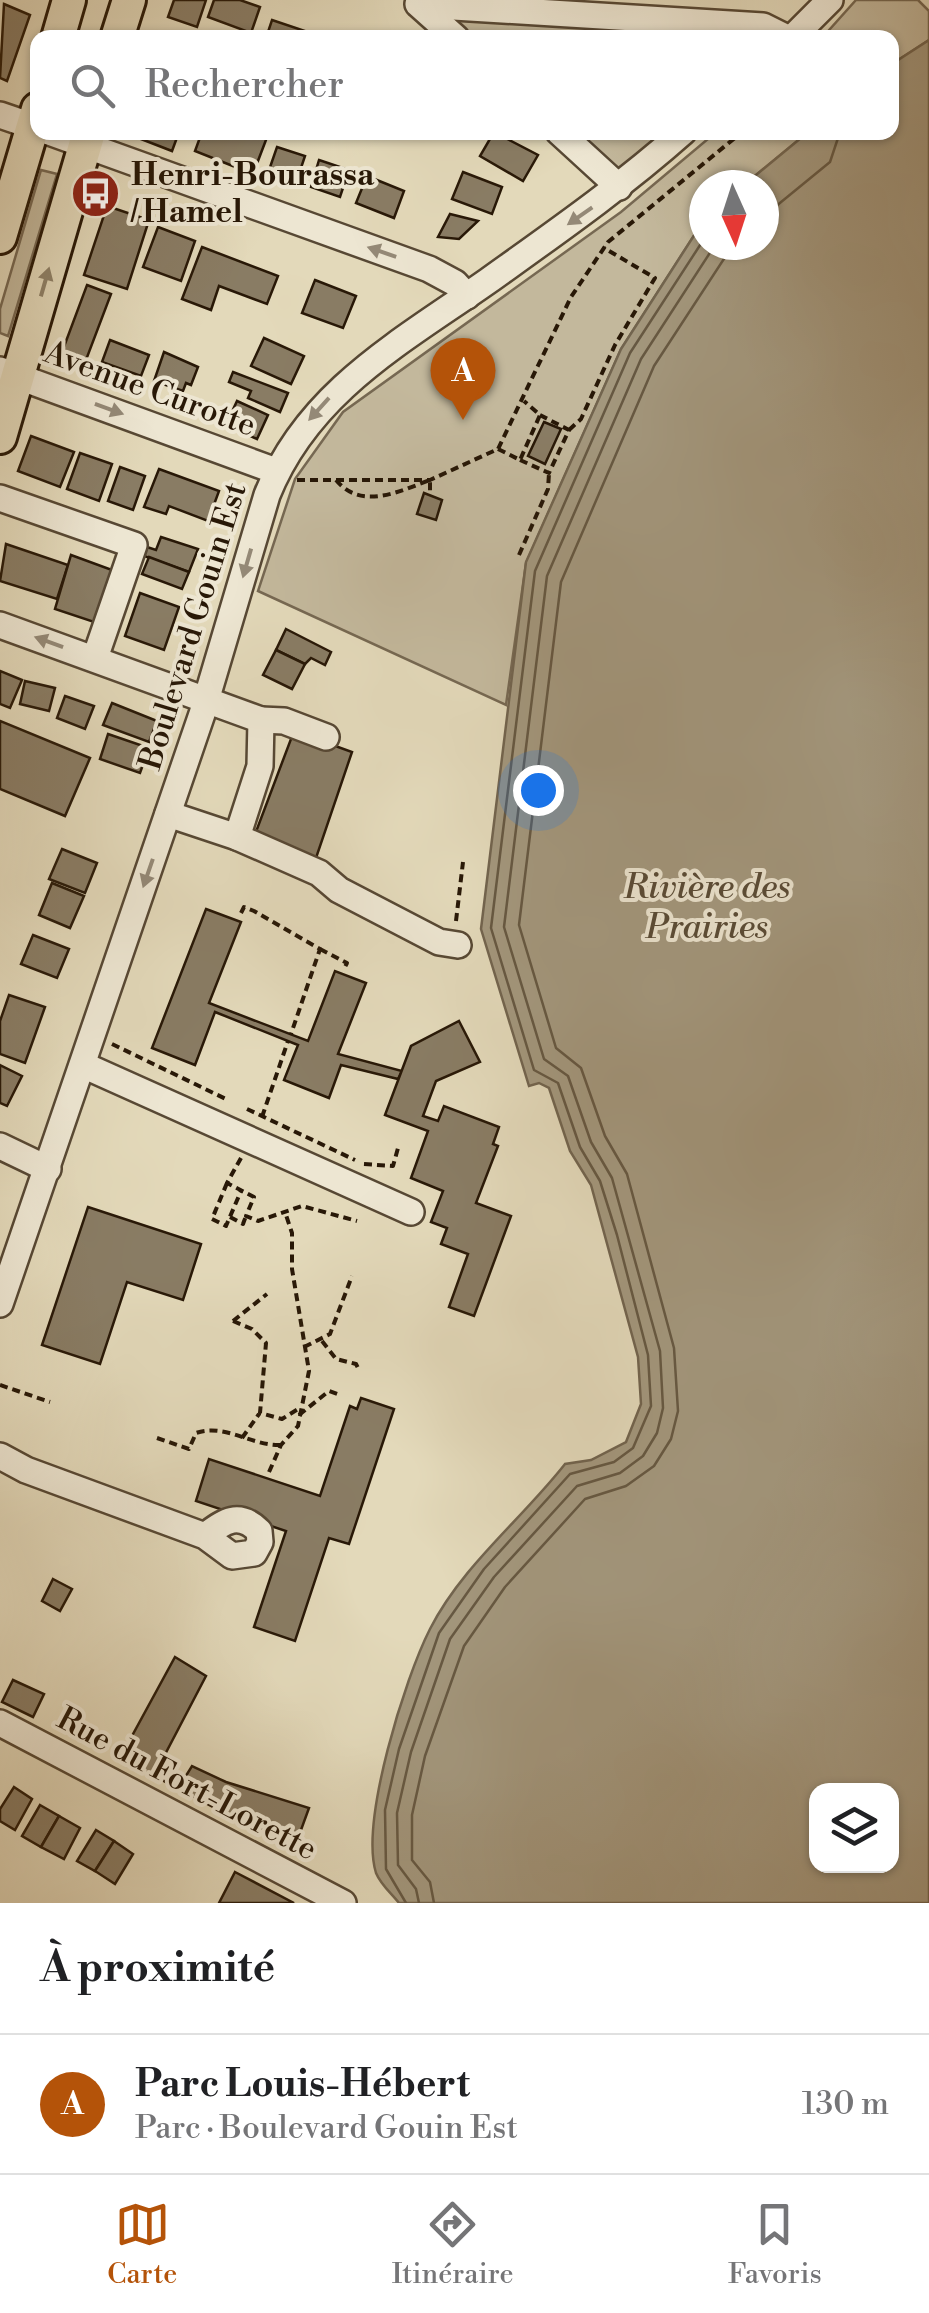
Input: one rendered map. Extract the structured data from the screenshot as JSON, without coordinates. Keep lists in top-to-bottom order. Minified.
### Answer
{"streets":{"street":["Avenue Curotte","Boulevard Gouin Est","Rue du Fort-Lorette"]},"crossings":[["Avenue Curotte","Boulevard Gouin Est"]],"one_way":["Avenue Curotte","Boulevard Gouin Est"],"water":["Rivière des Prairies"],"places":{"bus stop":["Henri-Bourassa / Hamel"]},"north":"bottom","page":{"search":"Rechercher","pins":"A","heading":"À proximité","list":[{"mark":"A","name":"Parc Louis-Hébert","note":"Parc · Boulevard Gouin Est","value":"130 m"}],"nav":["Carte","Itinéraire","Favoris"]}}
